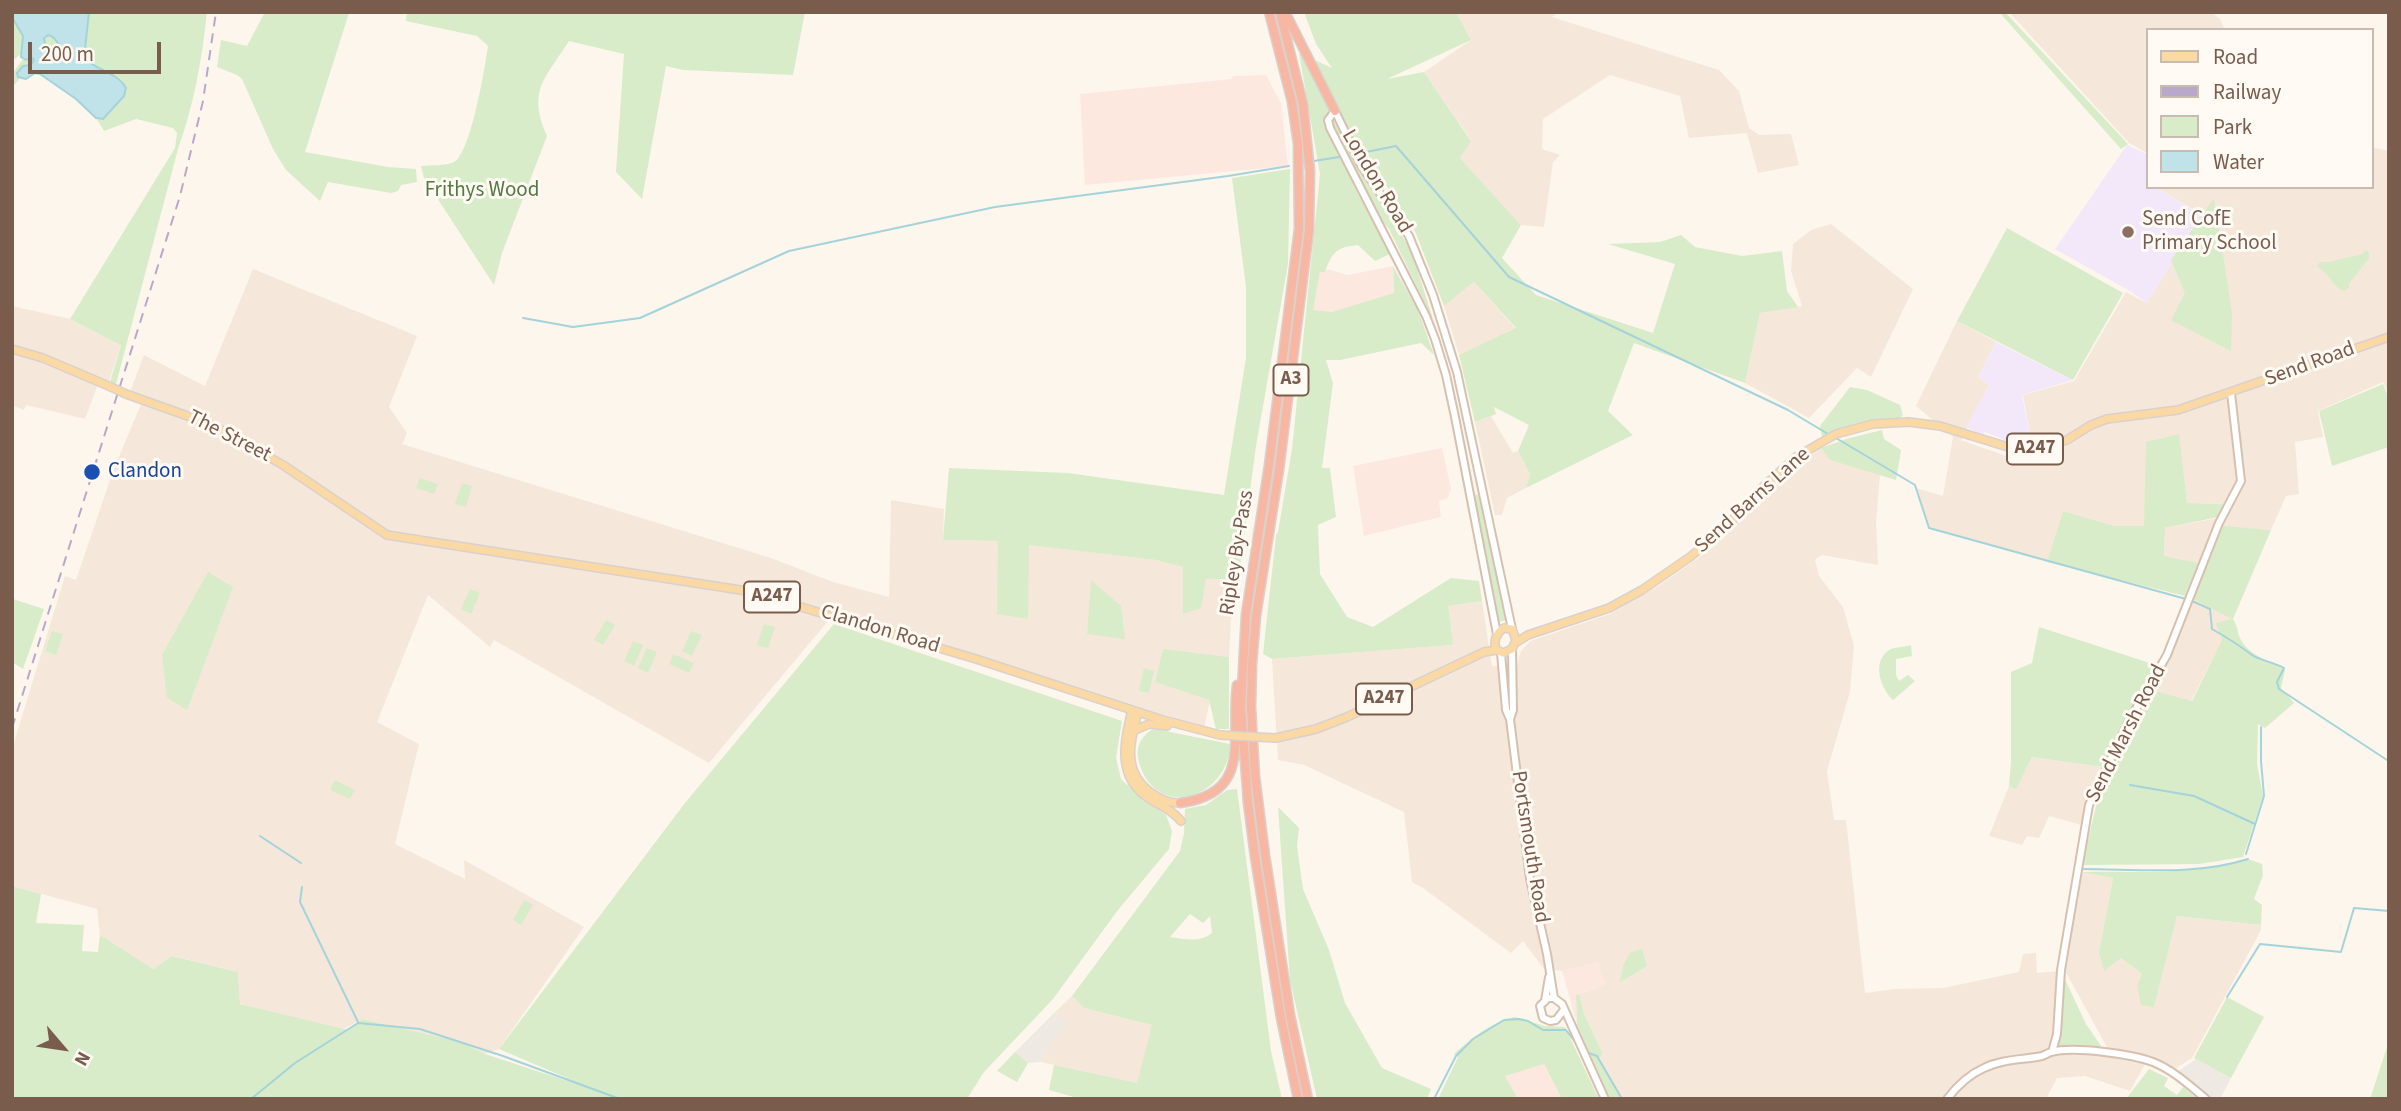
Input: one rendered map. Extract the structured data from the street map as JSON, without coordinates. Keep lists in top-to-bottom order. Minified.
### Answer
{"streets":{"highway":["A3","Ripley By-Pass"],"main road":["London Road","Send Road","The Street","A247","Send Barns Lane","Clandon Road","Send Marsh Road","Portsmouth Road"]},"crossings":[["London Road","Send Barns Lane"],["London Road","Clandon Road"],["London Road","Portsmouth Road"],["Send Road","Send Barns Lane"],["Send Road","Send Marsh Road"],["The Street","Clandon Road"],["Send Barns Lane","Clandon Road"],["Send Barns Lane","Send Marsh Road"],["Send Barns Lane","Portsmouth Road"],["Clandon Road","Portsmouth Road"]],"parks":["Frithys Wood"],"places":["Send CofE Primary School","Clandon"],"legend":["Road","Railway","Park","Water"],"scale_bar":"200 m","north":"bottom right"}
